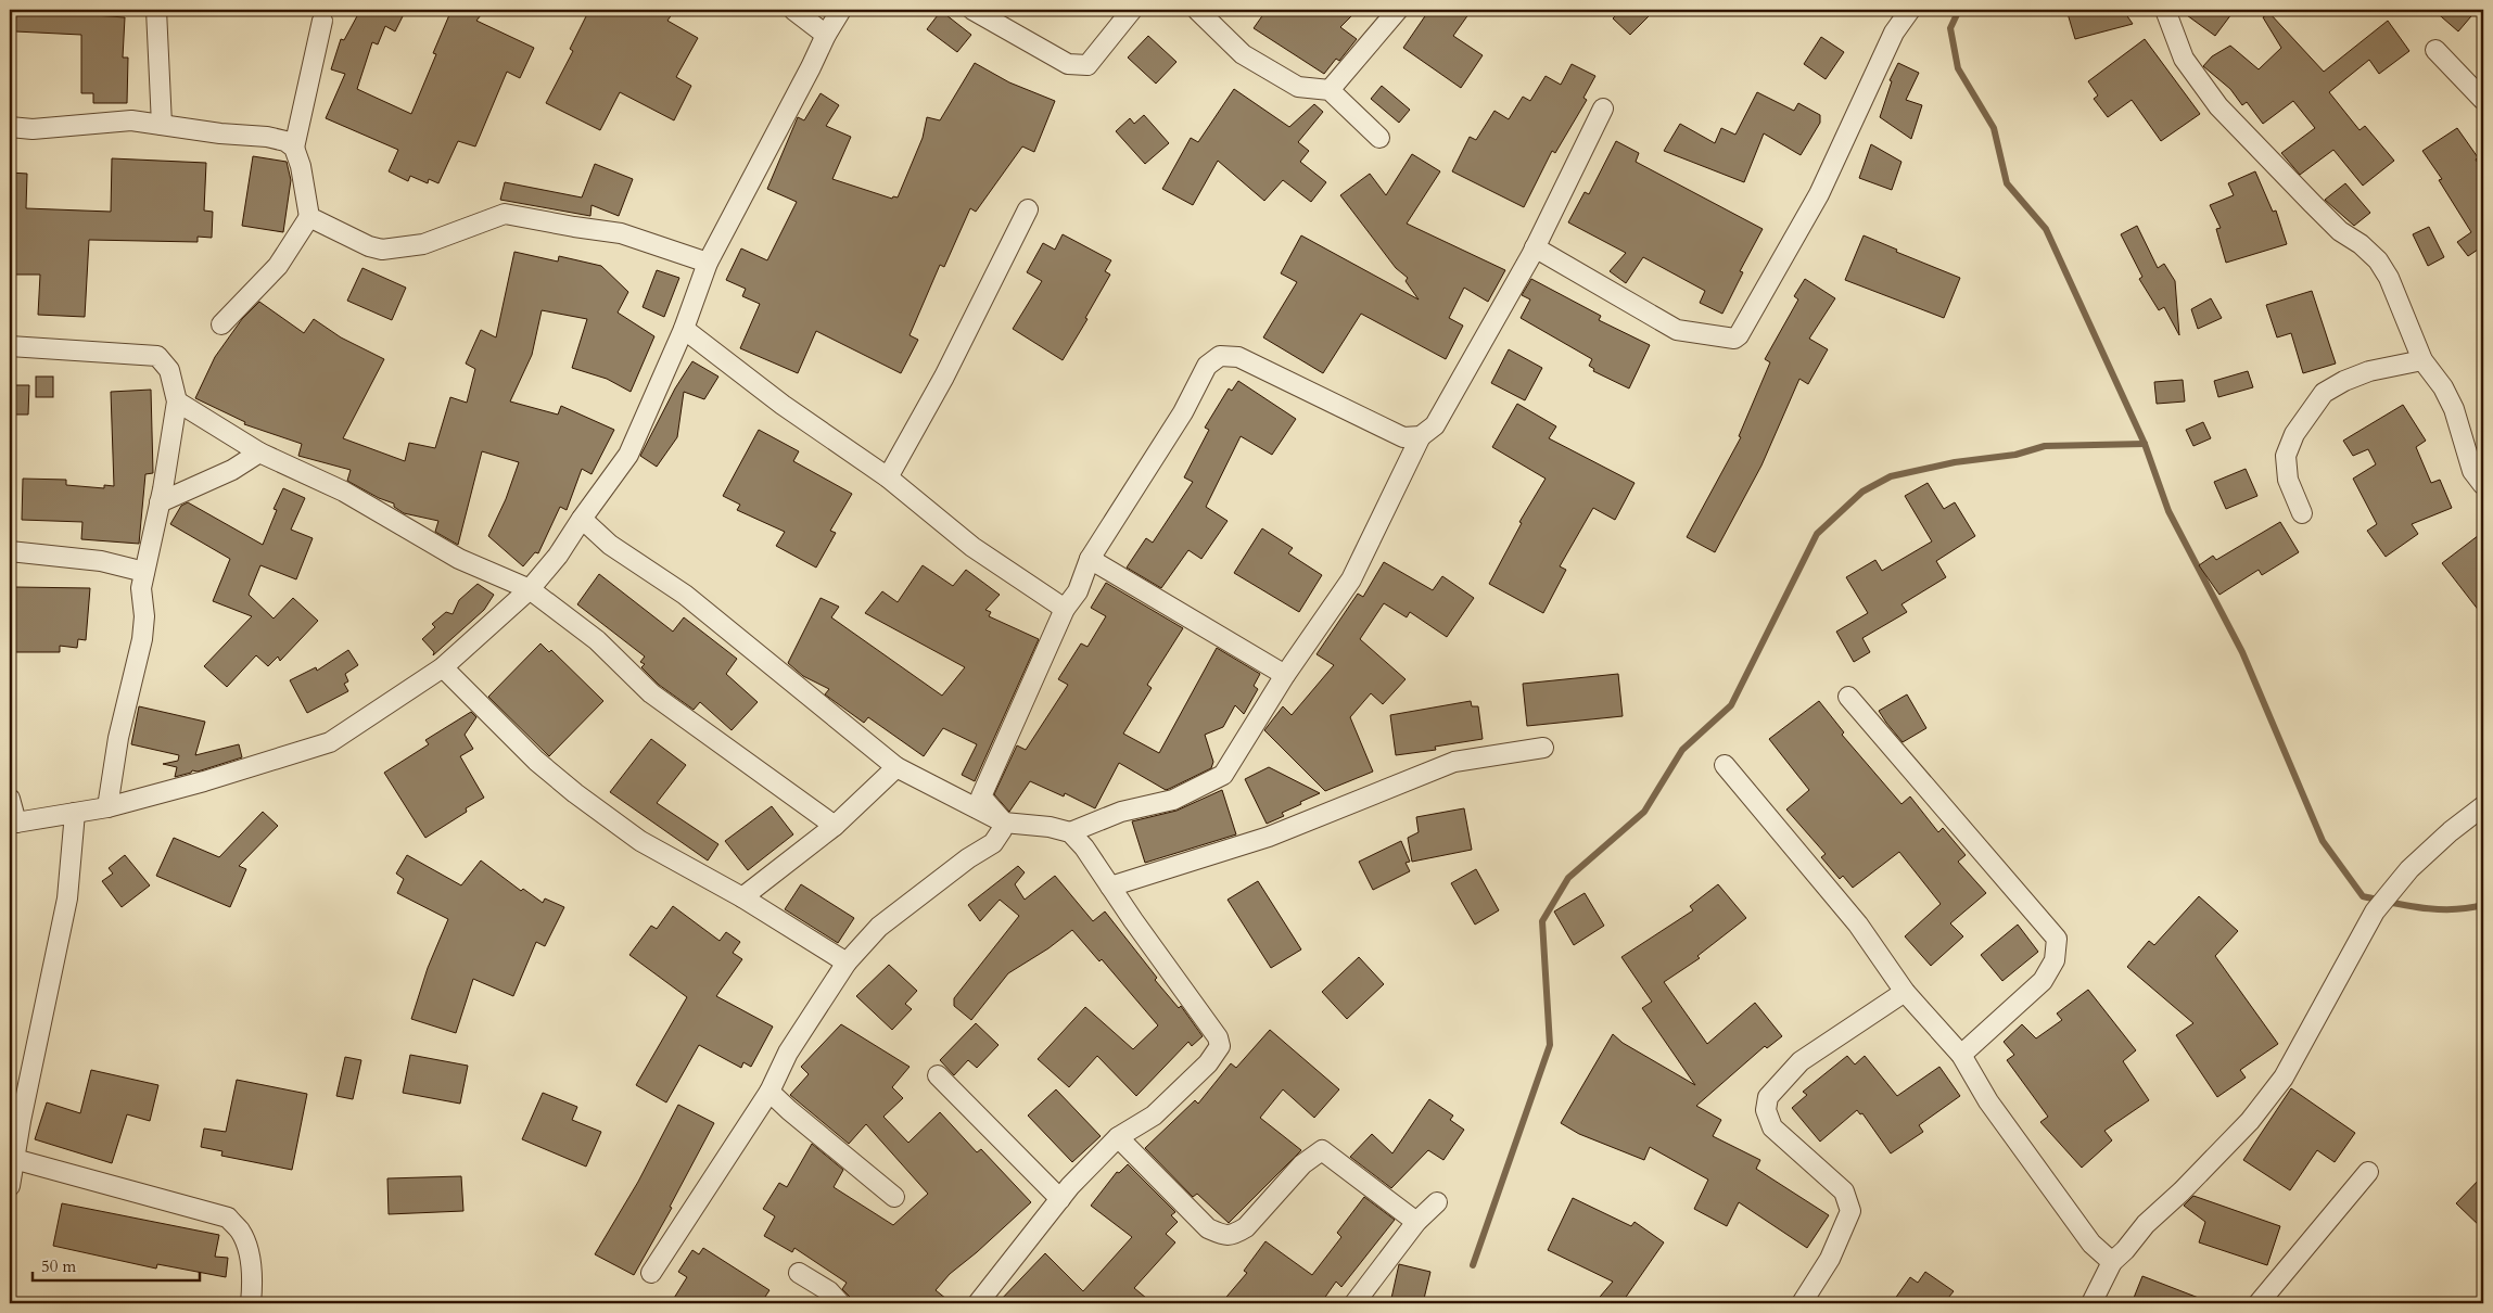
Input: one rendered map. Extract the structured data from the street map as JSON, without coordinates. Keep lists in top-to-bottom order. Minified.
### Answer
{"scale_bar":"50 m"}
